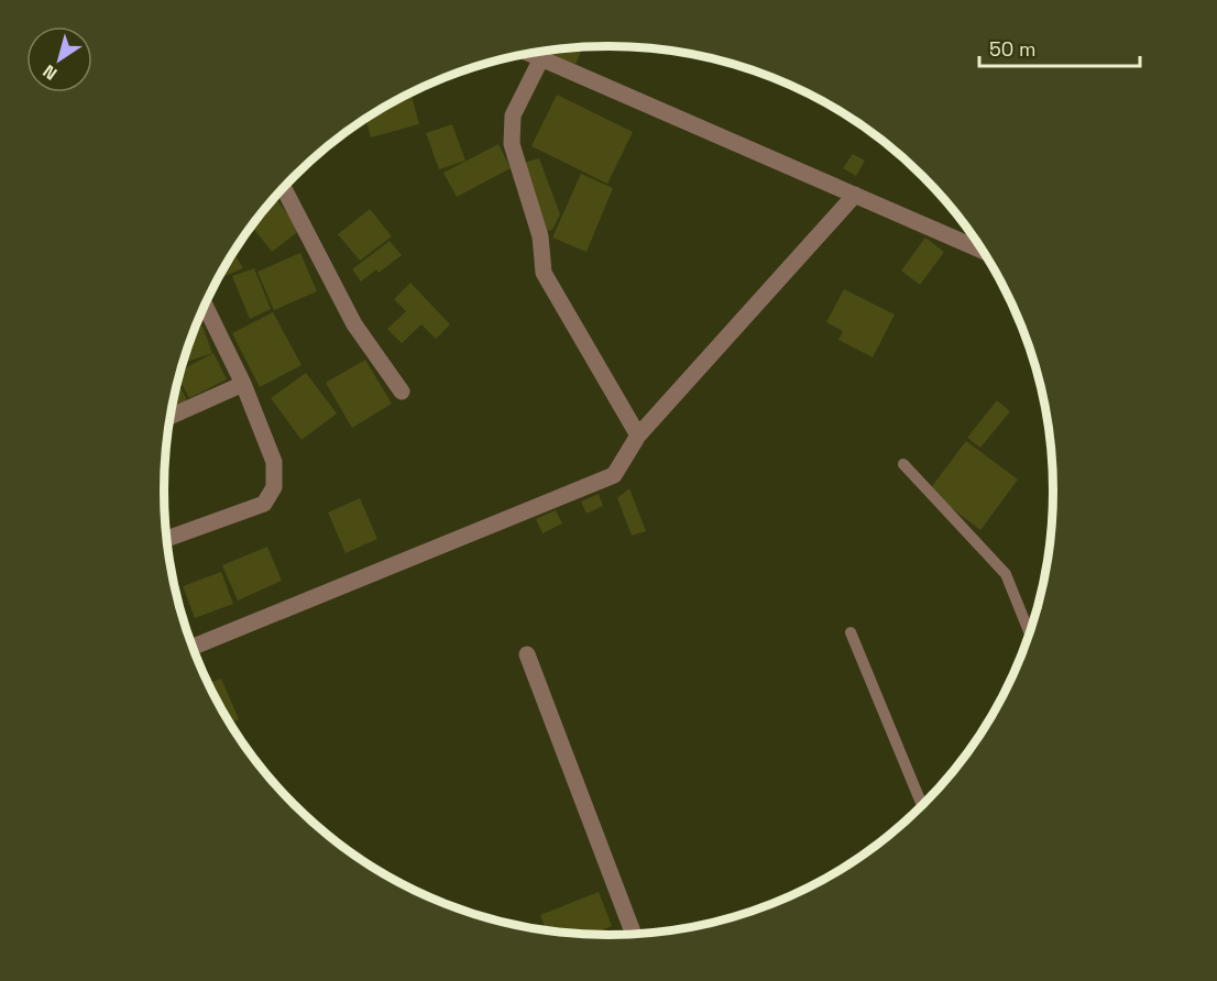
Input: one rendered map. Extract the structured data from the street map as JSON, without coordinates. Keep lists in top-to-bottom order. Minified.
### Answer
{"scale_bar":"50 m","north":"bottom left"}
